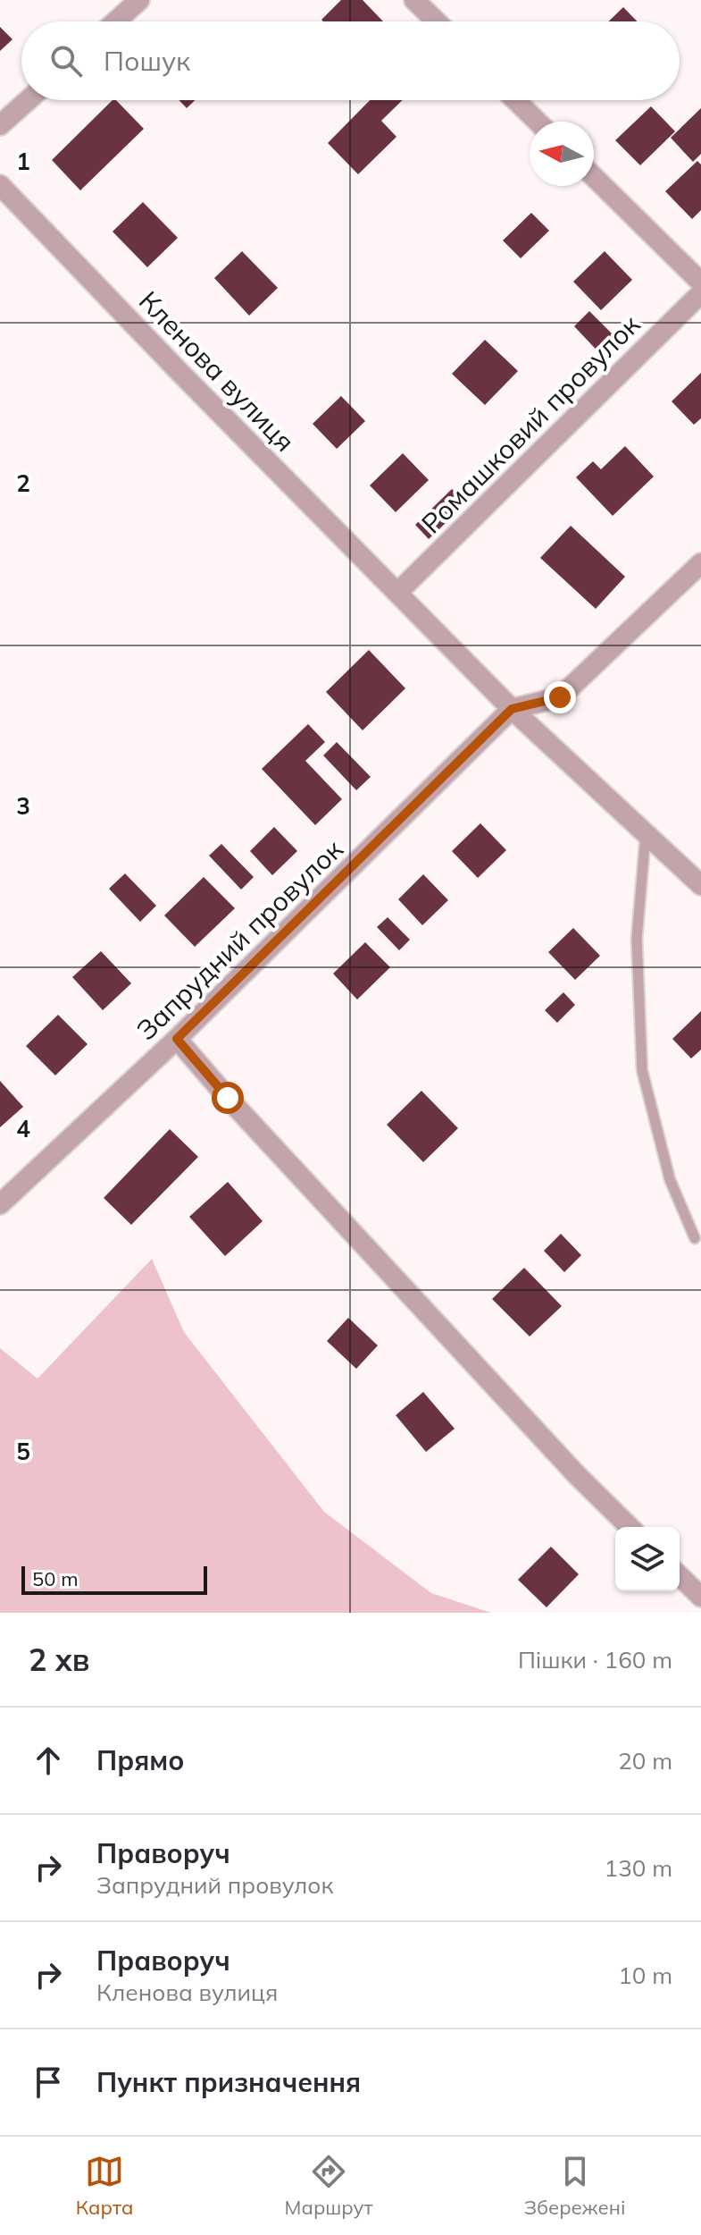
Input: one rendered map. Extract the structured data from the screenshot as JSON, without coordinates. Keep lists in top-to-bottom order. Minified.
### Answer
{"streets":{"street":["Кленова вулиця","Ромашковий провулок","Запрудний провулок"]},"crossings":[["Кленова вулиця","Ромашковий провулок"],["Кленова вулиця","Запрудний провулок"]],"scale_bar":"50 m","north":"left","page":{"search":"Пошук","scale":"50 m","heading":["2 хв","Пішки · 160 m"],"list":[["Прямо","20 m"],["Праворуч","Запрудний провулок","130 m"],["Праворуч","Кленова вулиця","10 m"],"Пункт призначення"],"nav":["Карта","Маршрут","Збережені"]},"grid":{"rows":["1","2","3","4","5"]}}
